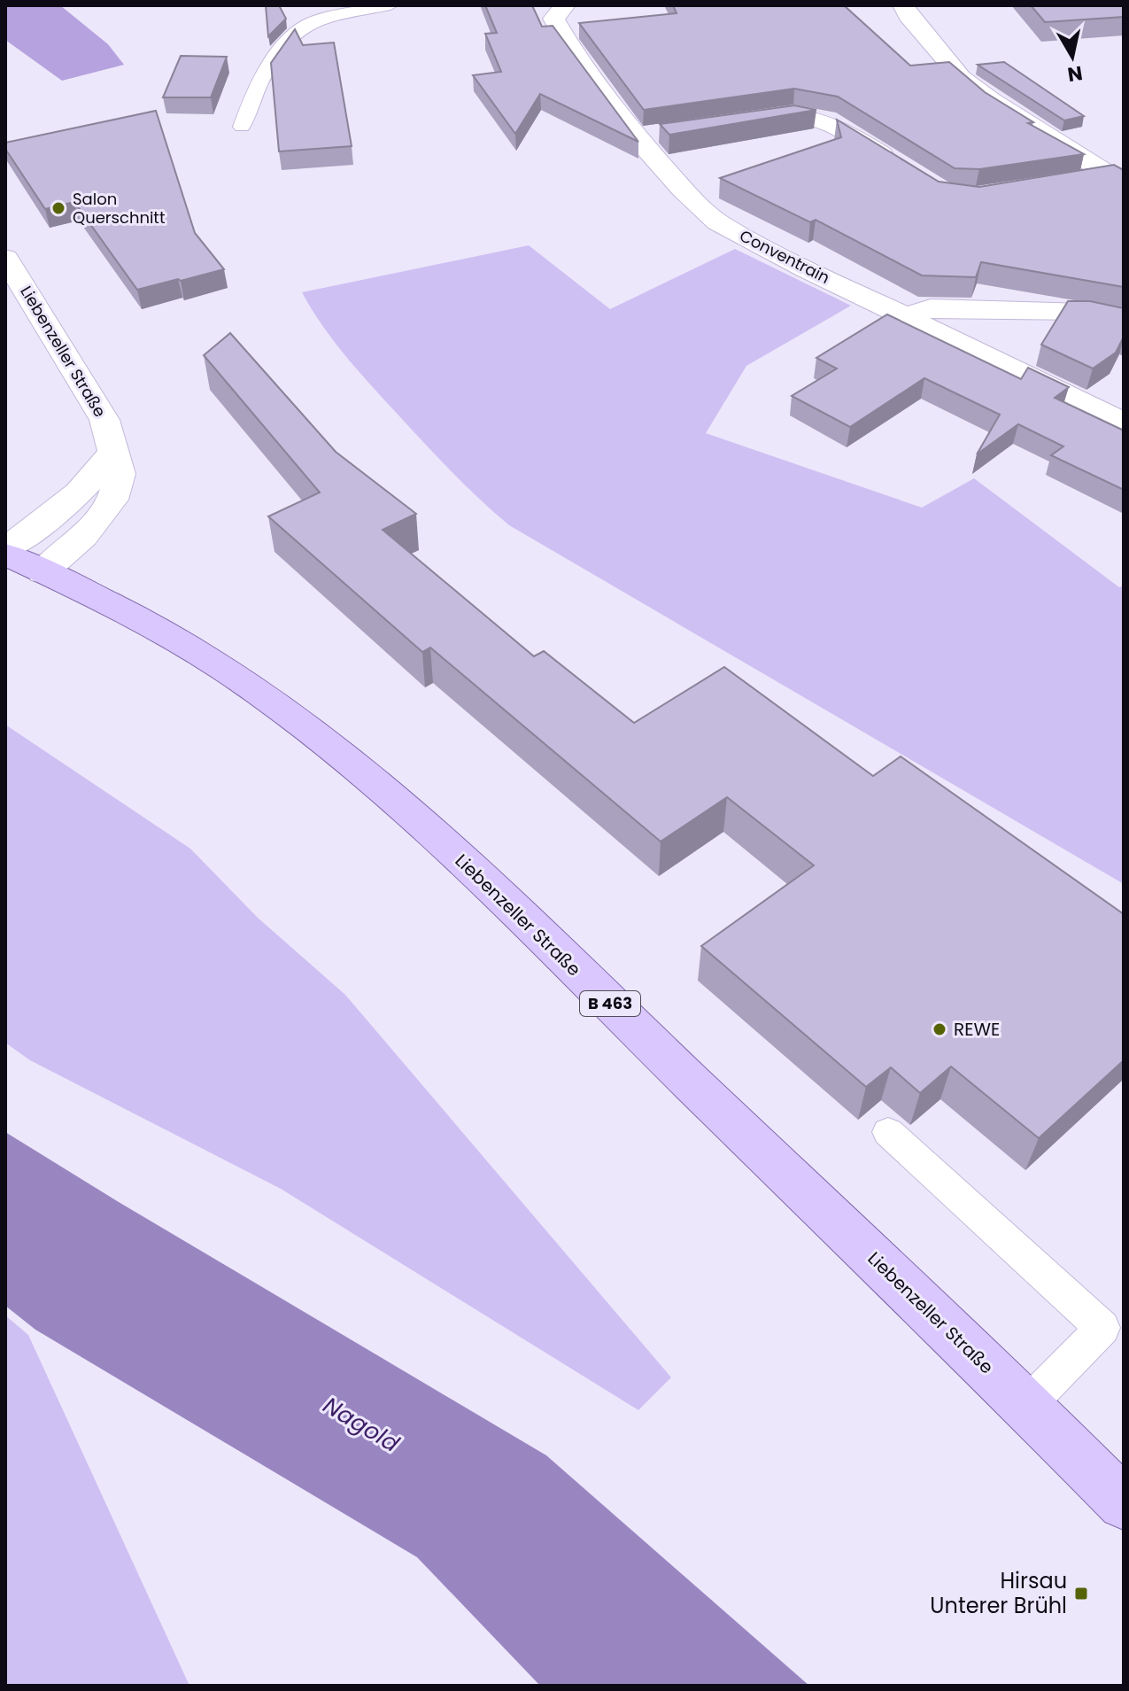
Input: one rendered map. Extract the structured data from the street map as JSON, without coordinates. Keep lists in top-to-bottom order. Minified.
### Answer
{"streets":{"main road":["Liebenzeller Straße","B 463"],"street":["Conventrain"]},"water":["Nagold"],"places":{"other":["Salon Querschnitt","REWE"],"transit":["Hirsau Unterer Brühl"]},"north":"bottom"}
